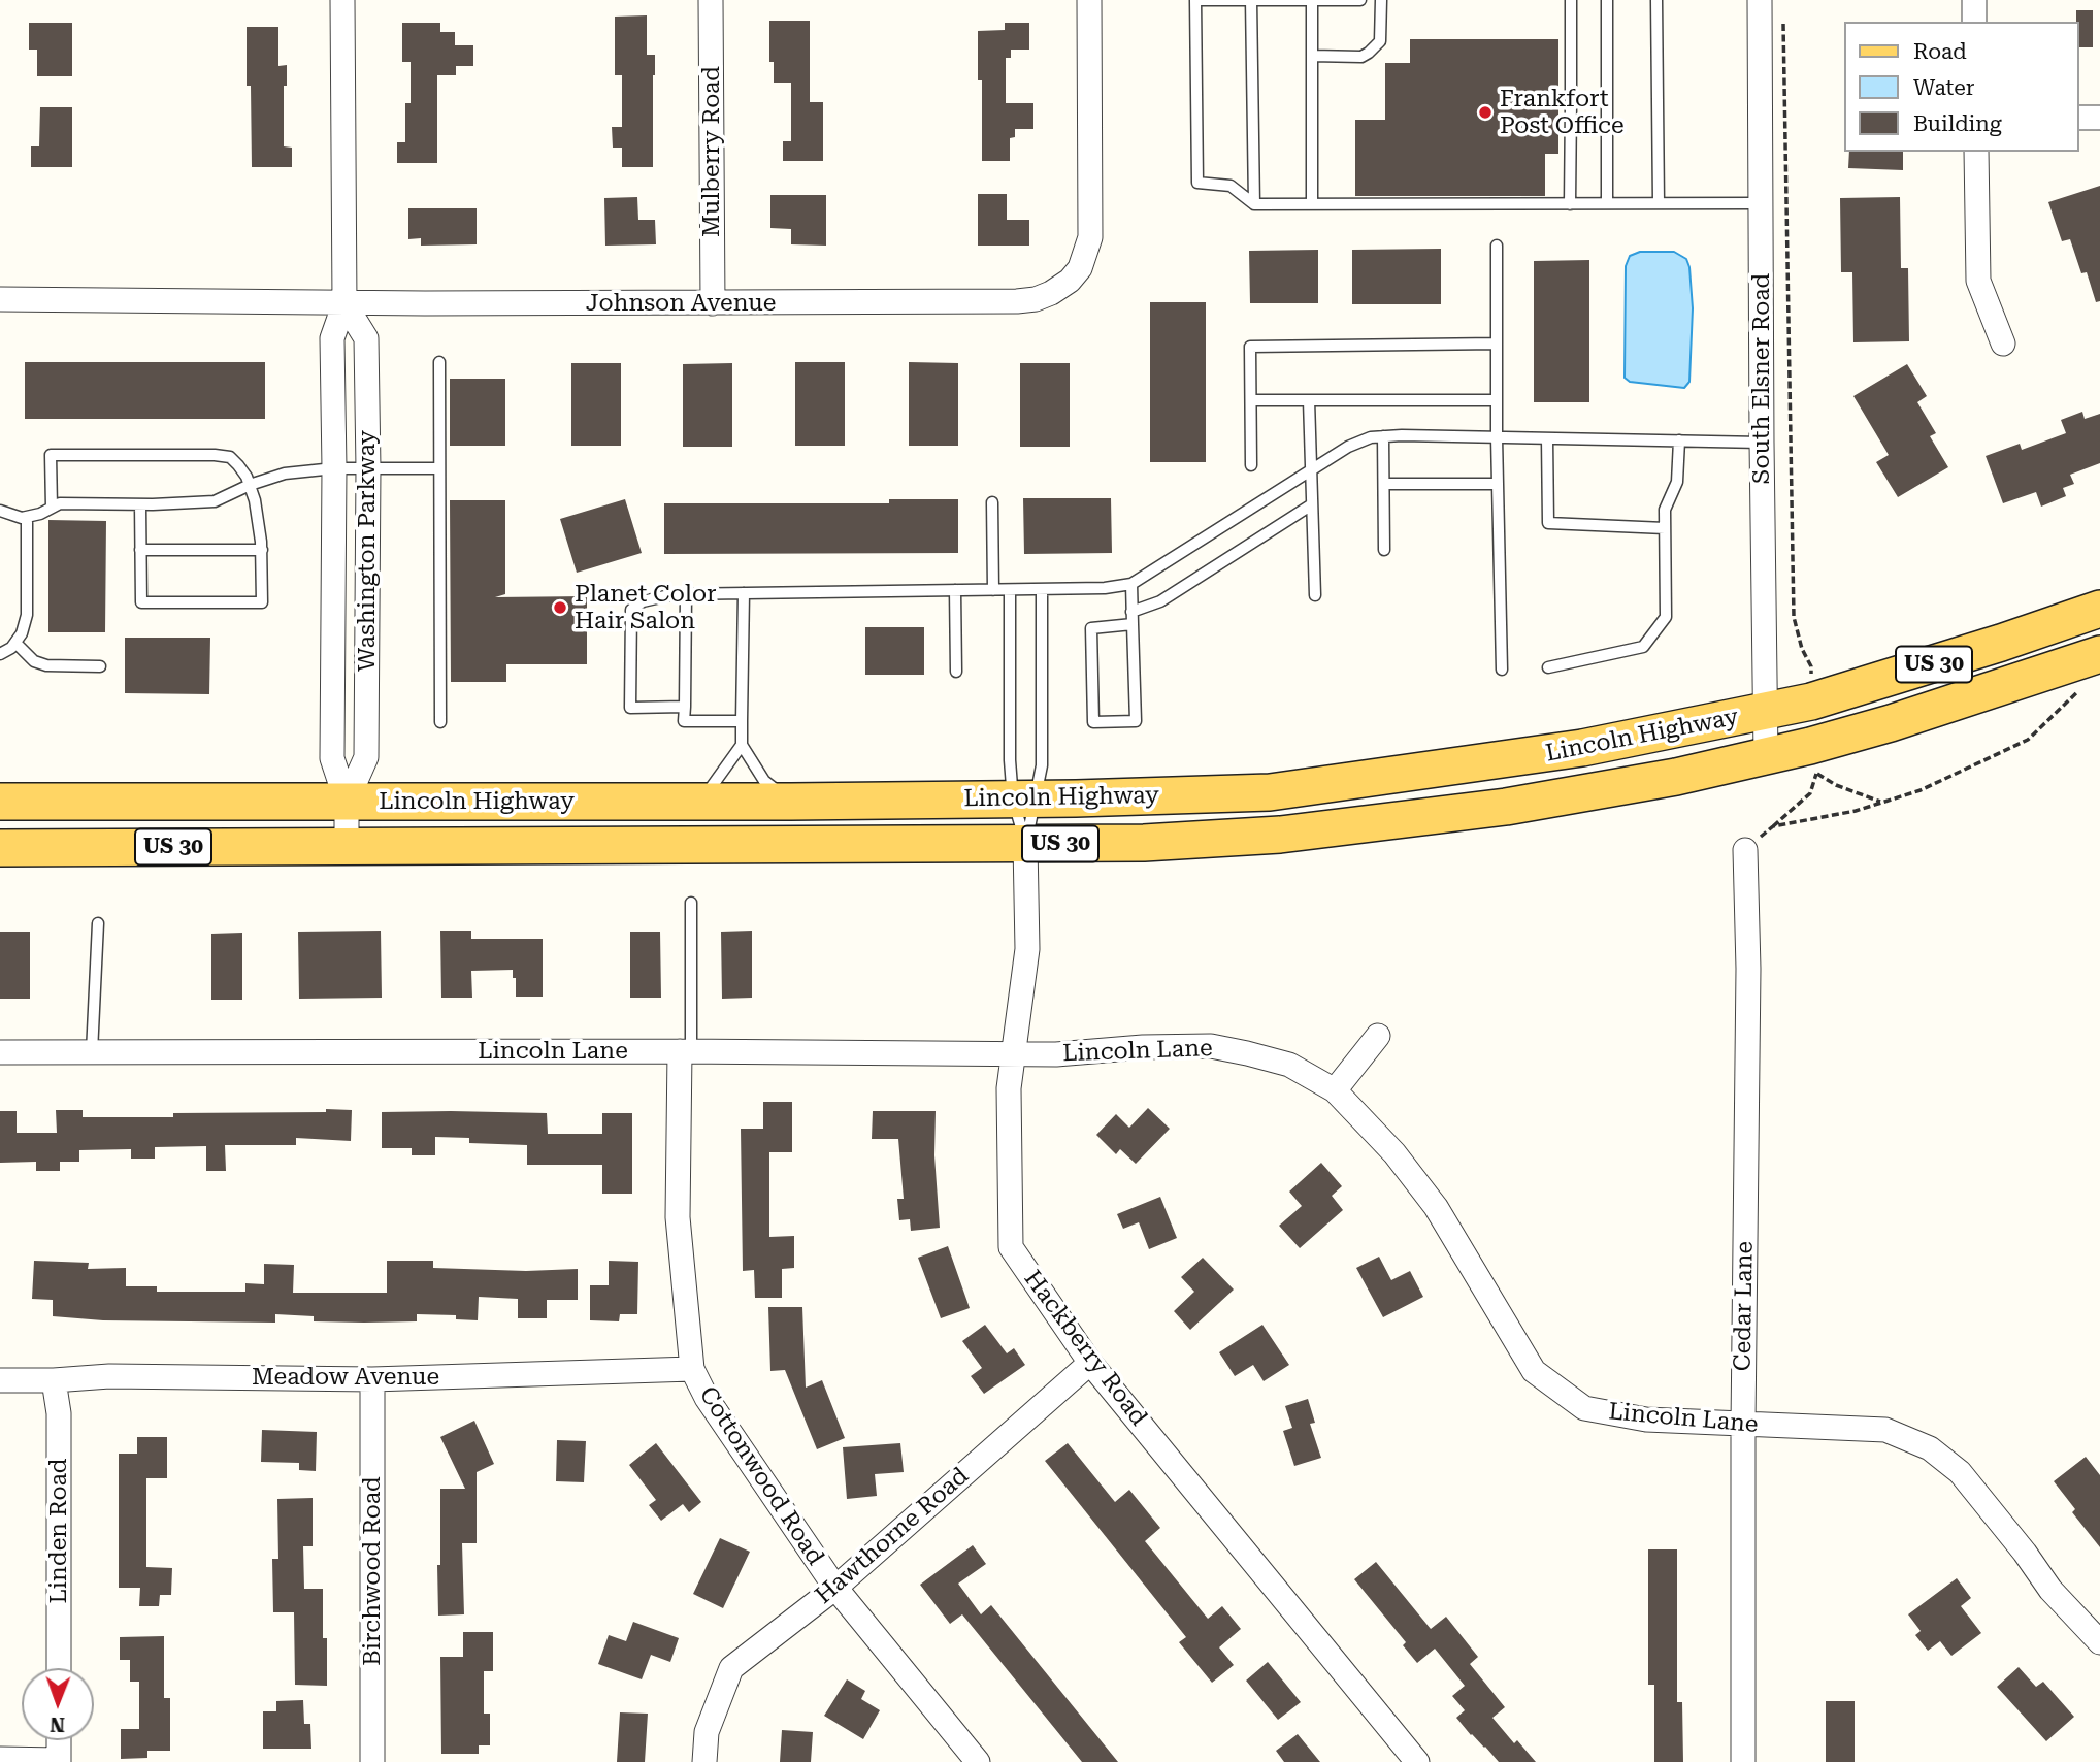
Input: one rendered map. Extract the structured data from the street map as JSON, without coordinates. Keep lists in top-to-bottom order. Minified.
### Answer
{"streets":{"main road":["US 30","Lincoln Highway"],"street":["Mulberry Road","Johnson Avenue","South Elsner Road","Washington Parkway","Lincoln Lane","Cedar Lane","Hackberry Road","Meadow Avenue","Cottonwood Road","Linden Road","Hawthorne Road","Birchwood Road"]},"crossings":[["Mulberry Road","Johnson Avenue"],["Johnson Avenue","Washington Parkway"],["South Elsner Road","Lincoln Highway"],["Washington Parkway","Lincoln Highway"],["Lincoln Highway","Hackberry Road"],["Lincoln Lane","Cedar Lane"],["Lincoln Lane","Hackberry Road"],["Lincoln Lane","Cottonwood Road"],["Hackberry Road","Hawthorne Road"],["Meadow Avenue","Cottonwood Road"],["Meadow Avenue","Linden Road"],["Meadow Avenue","Birchwood Road"],["Cottonwood Road","Hawthorne Road"]],"places":["Frankfort Post Office","Planet Color Hair Salon"],"legend":["Road","Water","Building"],"north":"bottom"}
